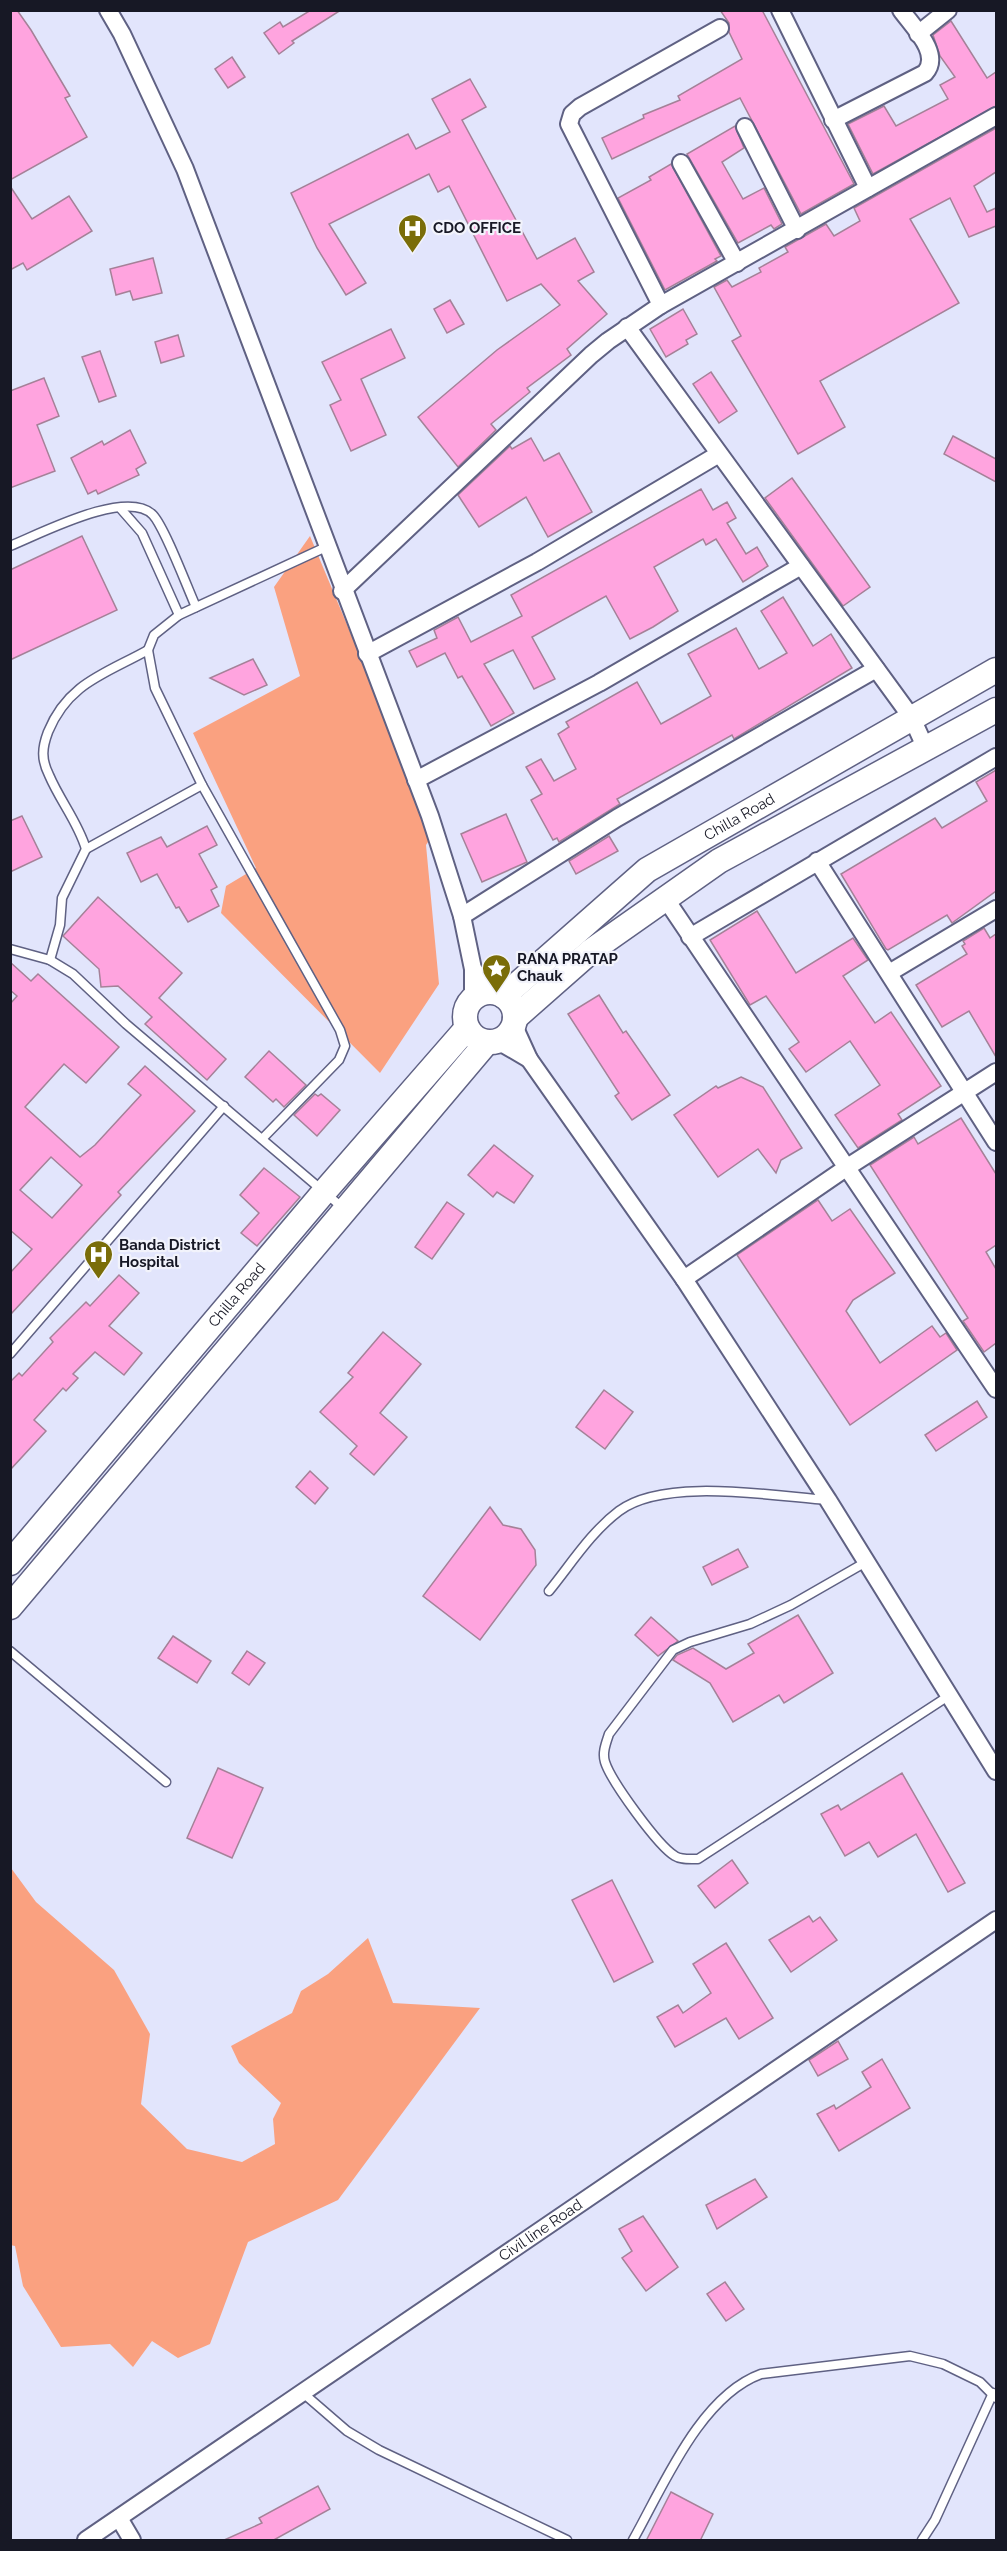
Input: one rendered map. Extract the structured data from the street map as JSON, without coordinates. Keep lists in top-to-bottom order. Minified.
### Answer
{"streets":{"main road":["Chilla Road"],"street":["Civil line Road"]},"places":{"hospital":["CDO OFFICE","Banda District Hospital"],"place":["RANA PRATAP Chauk"]}}
